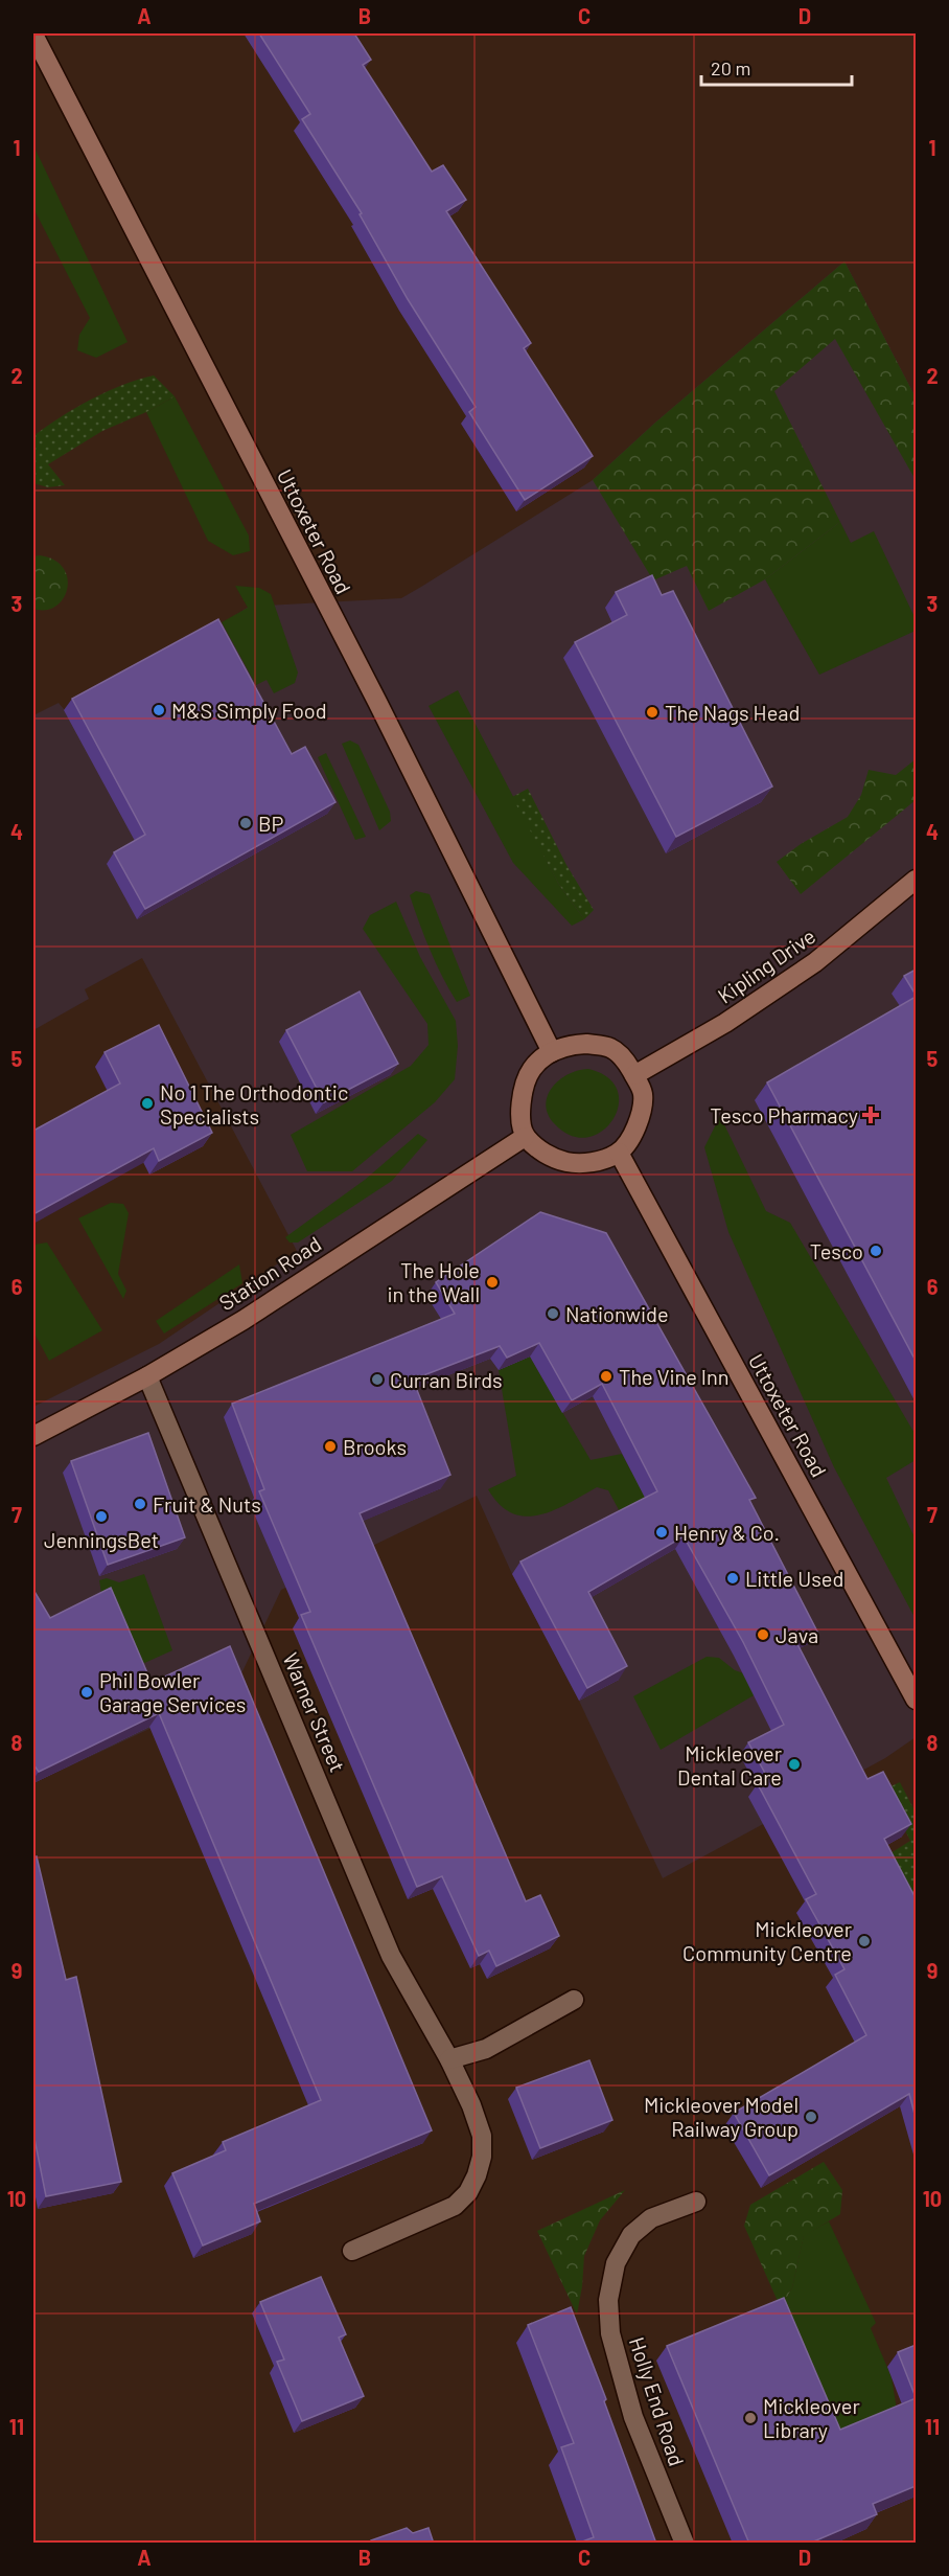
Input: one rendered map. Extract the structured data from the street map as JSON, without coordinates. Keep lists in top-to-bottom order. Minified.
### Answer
{"streets":{"main road":["Uttoxeter Road","Kipling Drive","Station Road"],"street":["Warner Street","Holly End Road"]},"crossings":[["Uttoxeter Road","Kipling Drive"],["Uttoxeter Road","Station Road"],["Kipling Drive","Station Road"],["Station Road","Warner Street"]],"places":{"other":["M&S Simply Food","The Nags Head","BP","No 1 The Orthodontic Specialists","Tesco","The Hole in the Wall","Nationwide","The Vine Inn","Curran Birds","Brooks","Fruit & Nuts","JenningsBet","Henry & Co.","Little Used","Java","Phil Bowler Garage Services","Mickleover Dental Care","Mickleover Community Centre","Mickleover Model Railway Group","Mickleover Library"],"health":["Tesco Pharmacy"]},"scale_bar":"20 m","grid":{"columns":["A","B","C","D"],"rows":["1","2","3","4","5","6","7","8","9","10","11"]}}
